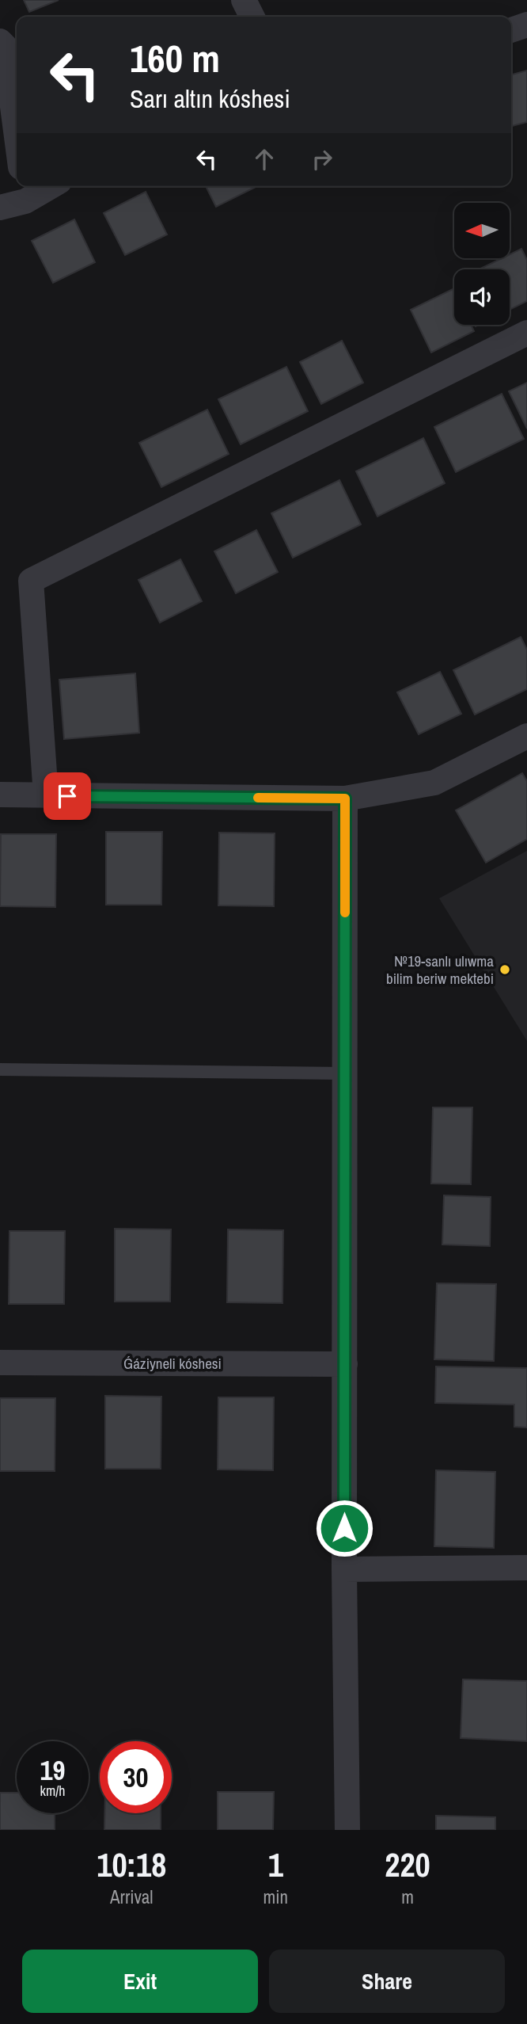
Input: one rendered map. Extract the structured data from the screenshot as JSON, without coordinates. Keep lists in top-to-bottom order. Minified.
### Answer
{"streets":{"street":["Ǵáziyneli kóshesi"]},"places":["№19-sanlı ulıwma bilim beriw mektebi"],"north":"left","page":{"turn":["160 m","Sarı altın kóshesi"],"speed":"19 km/h","limit":"30","eta":["10:18","Arrival","1","min","220","m"],"buttons":["Exit","Share"]}}
